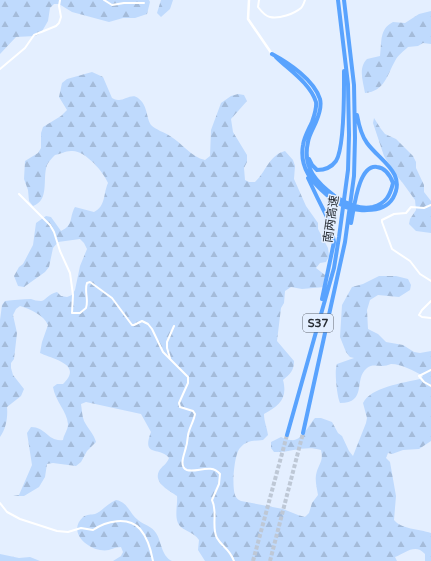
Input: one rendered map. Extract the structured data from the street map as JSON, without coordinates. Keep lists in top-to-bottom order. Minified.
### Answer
{"streets":{"highway":["南两高速","S37"]}}
